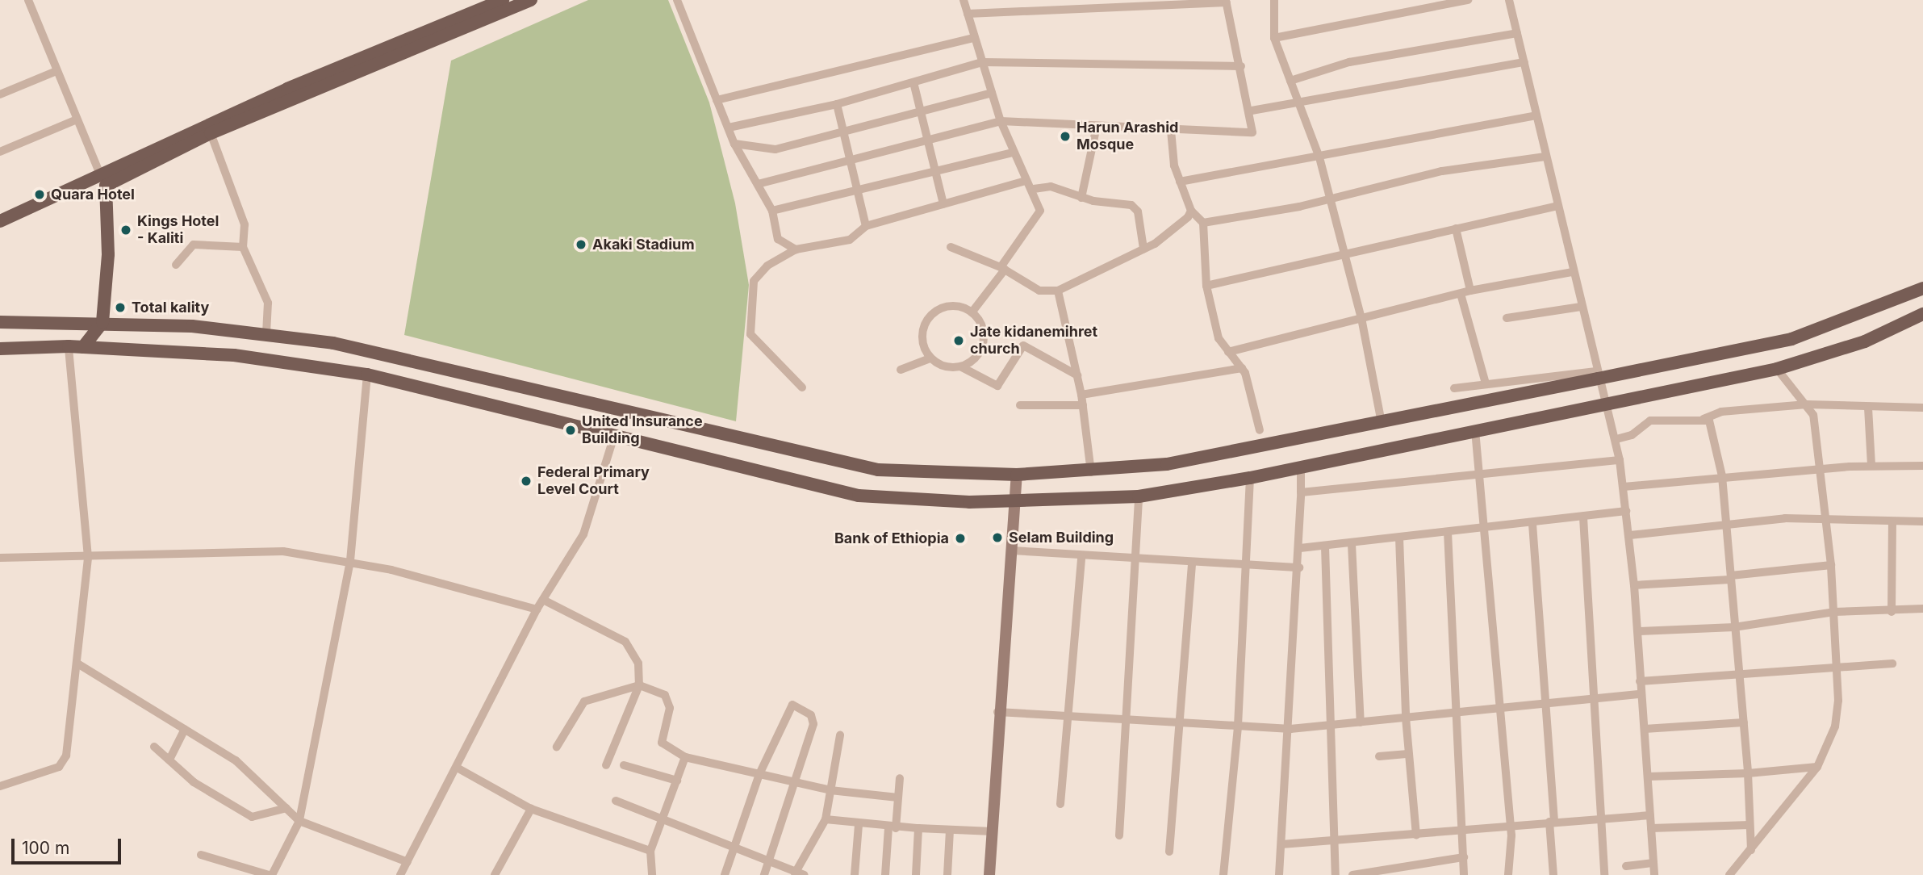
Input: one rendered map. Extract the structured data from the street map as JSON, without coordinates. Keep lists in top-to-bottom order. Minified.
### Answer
{"places":["Harun Arashid Mosque","Quara Hotel","Kings Hotel - Kaliti","Akaki Stadium","Total kality","Jate kidanemihret church","United Insurance Building","Federal Primary Level Court","Selam Building","Bank of Ethiopia"],"scale_bar":"100 m"}
